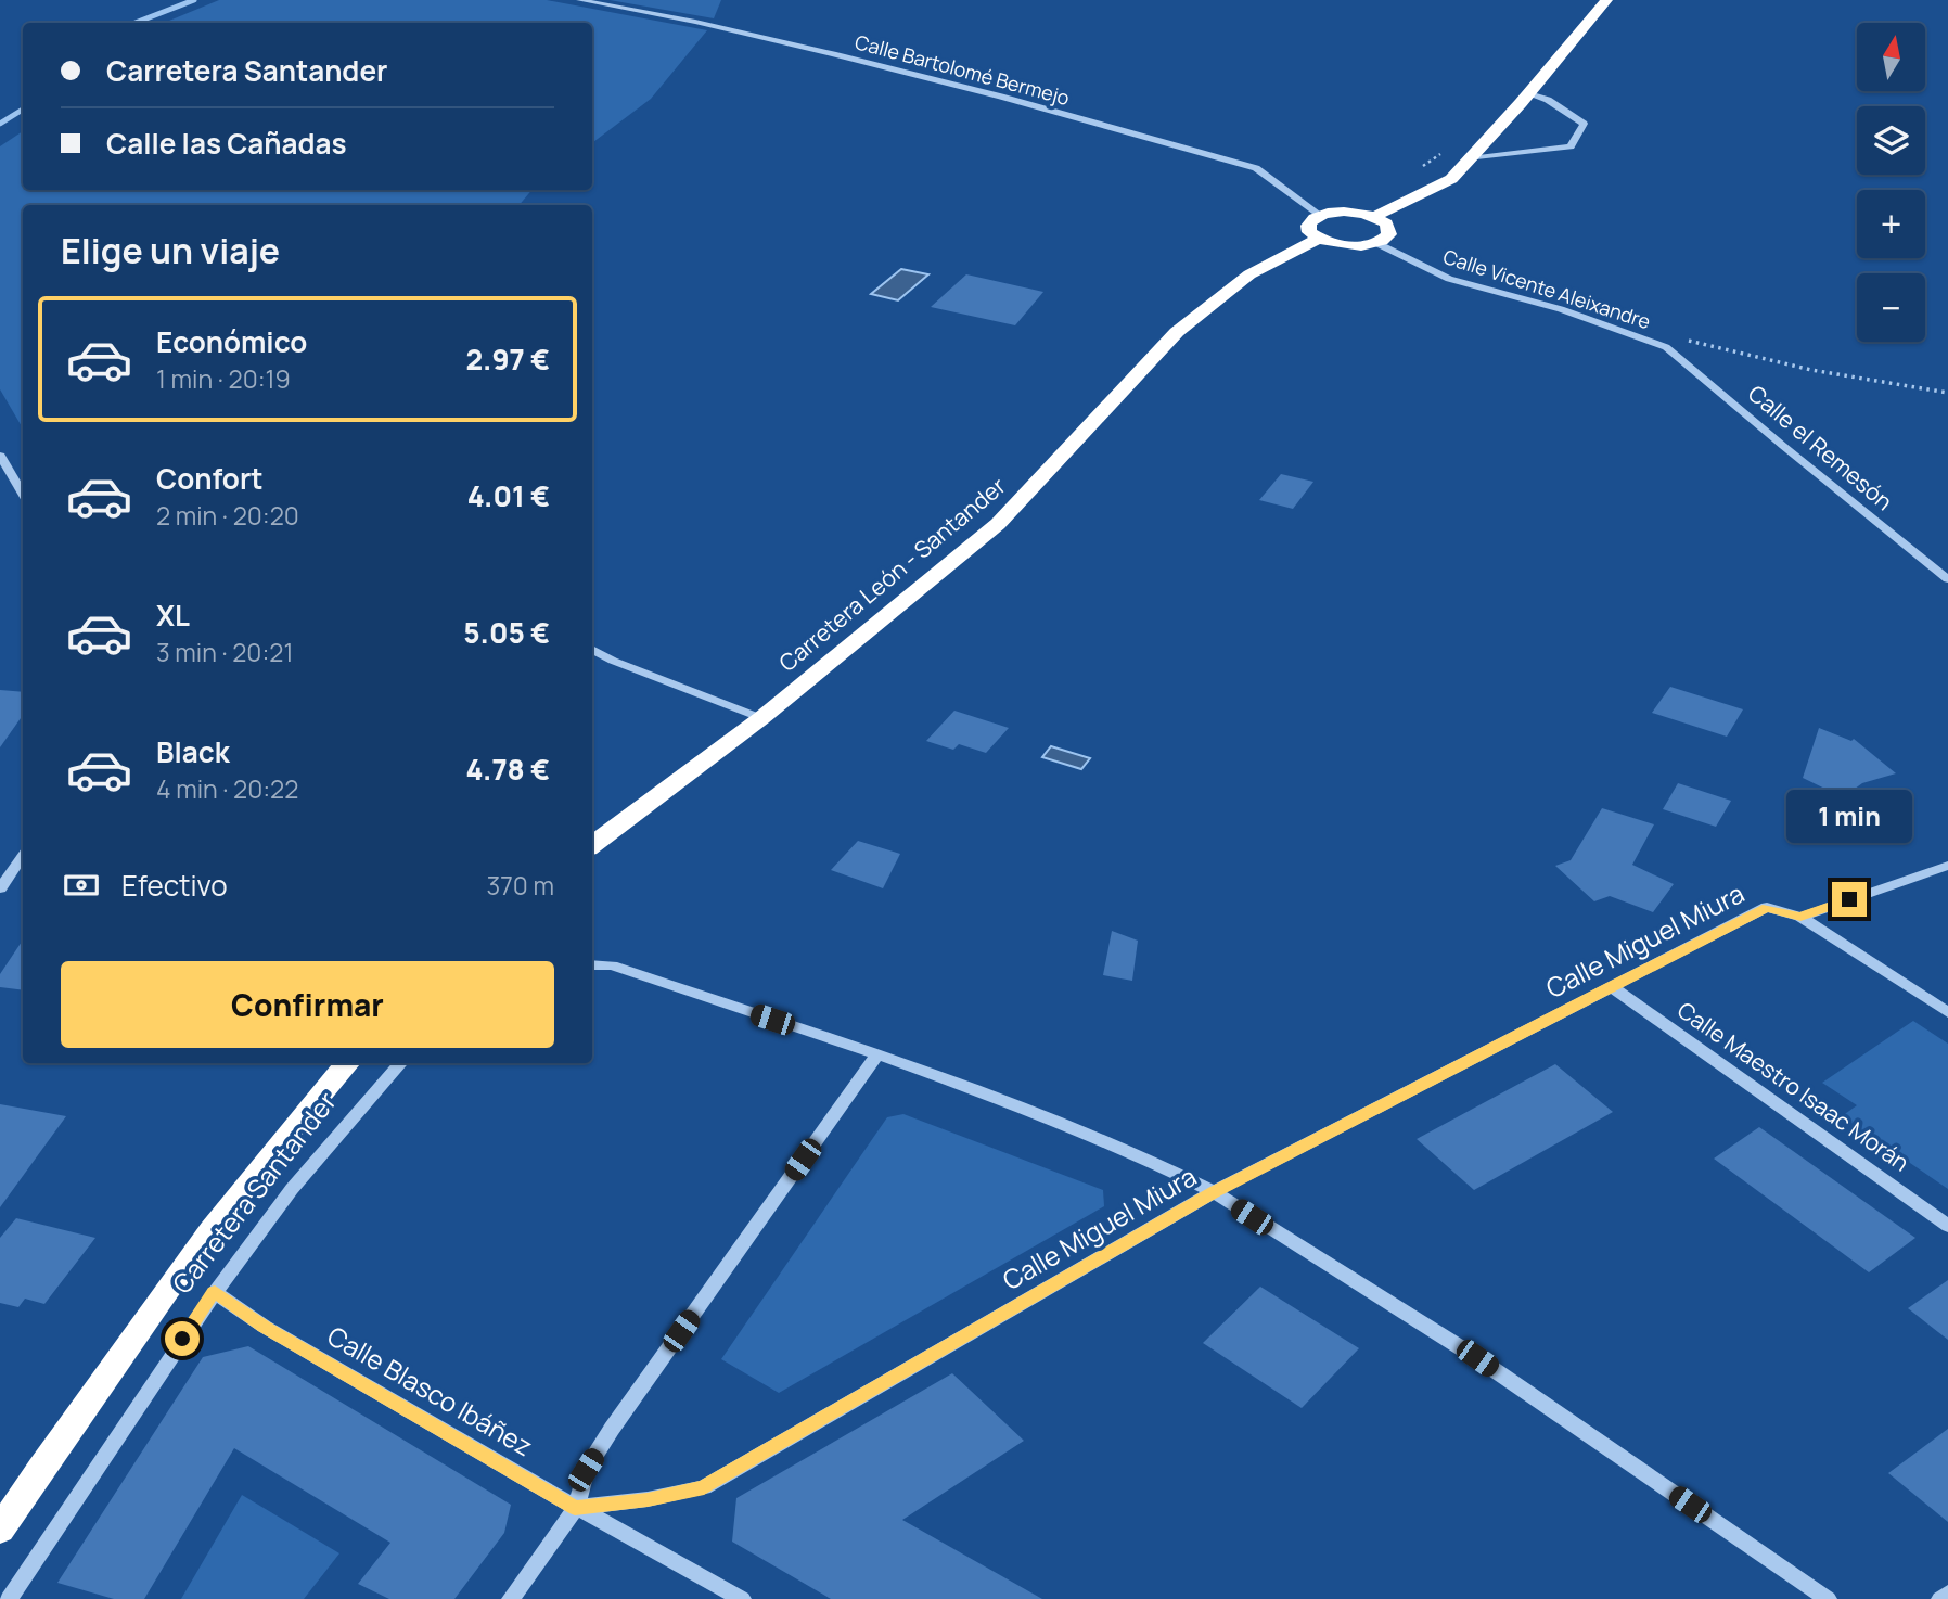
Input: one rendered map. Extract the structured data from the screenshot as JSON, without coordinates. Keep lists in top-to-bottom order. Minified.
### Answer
{"streets":{"highway":["Carretera León - Santander","Carretera Santander"],"street":["Calle Bartolomé Bermejo","Calle Vicente Aleixandre","Calle el Remesón","Calle Miguel Miura","Calle Maestro Isaac Morán","Calle Blasco Ibáñez"]},"crossings":[["Calle Vicente Aleixandre","Calle el Remesón"],["Calle Miguel Miura","Calle Maestro Isaac Morán"],["Calle Miguel Miura","Calle Blasco Ibáñez"],["Carretera Santander","Calle Blasco Ibáñez"]],"north":"top","page":{"map_buttons":["+","−"],"banner":["Carretera Santander","Calle las Cañadas"],"heading":"Elige un viaje","list":[{"name":"Económico","note":"1 min · 20:19","value":"2.97 €"},{"name":"Confort","note":"2 min · 20:20","value":"4.01 €"},{"name":"XL","note":"3 min · 20:21","value":"5.05 €"},{"name":"Black","note":"4 min · 20:22","value":"4.78 €"}],"bubble":"1 min","pay":["Efectivo","370 m"],"buttons":"Confirmar"}}
